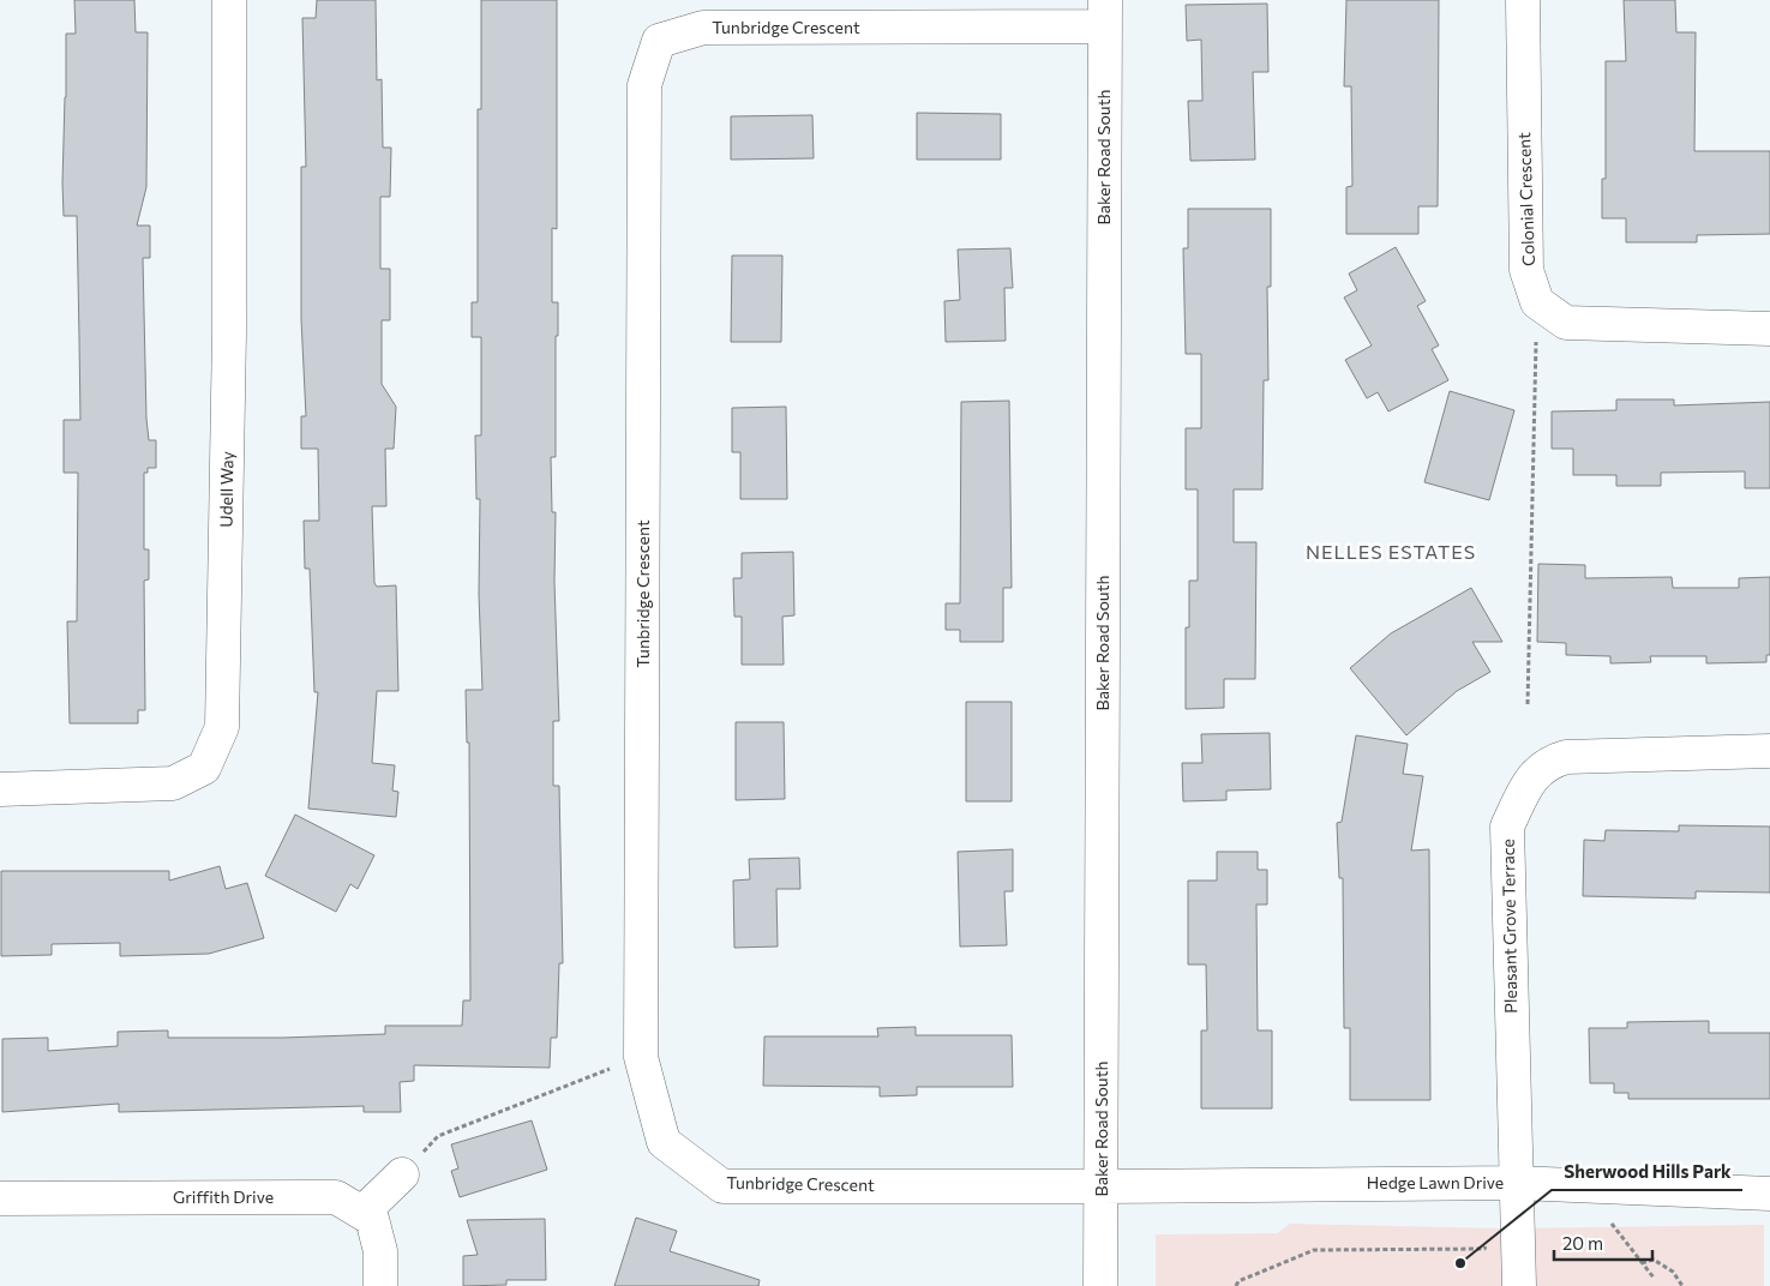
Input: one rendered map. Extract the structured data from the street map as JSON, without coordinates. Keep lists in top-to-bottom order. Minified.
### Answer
{"streets":{"street":["Tunbridge Crescent","Baker Road South","Colonial Crescent","Udell Way","Pleasant Grove Terrace","Hedge Lawn Drive","Griffith Drive"]},"crossings":[["Tunbridge Crescent","Baker Road South"],["Tunbridge Crescent","Hedge Lawn Drive"],["Baker Road South","Hedge Lawn Drive"],["Pleasant Grove Terrace","Hedge Lawn Drive"]],"districts":["NELLES ESTATES"],"places":["Sherwood Hills Park"],"scale_bar":"20 m"}
